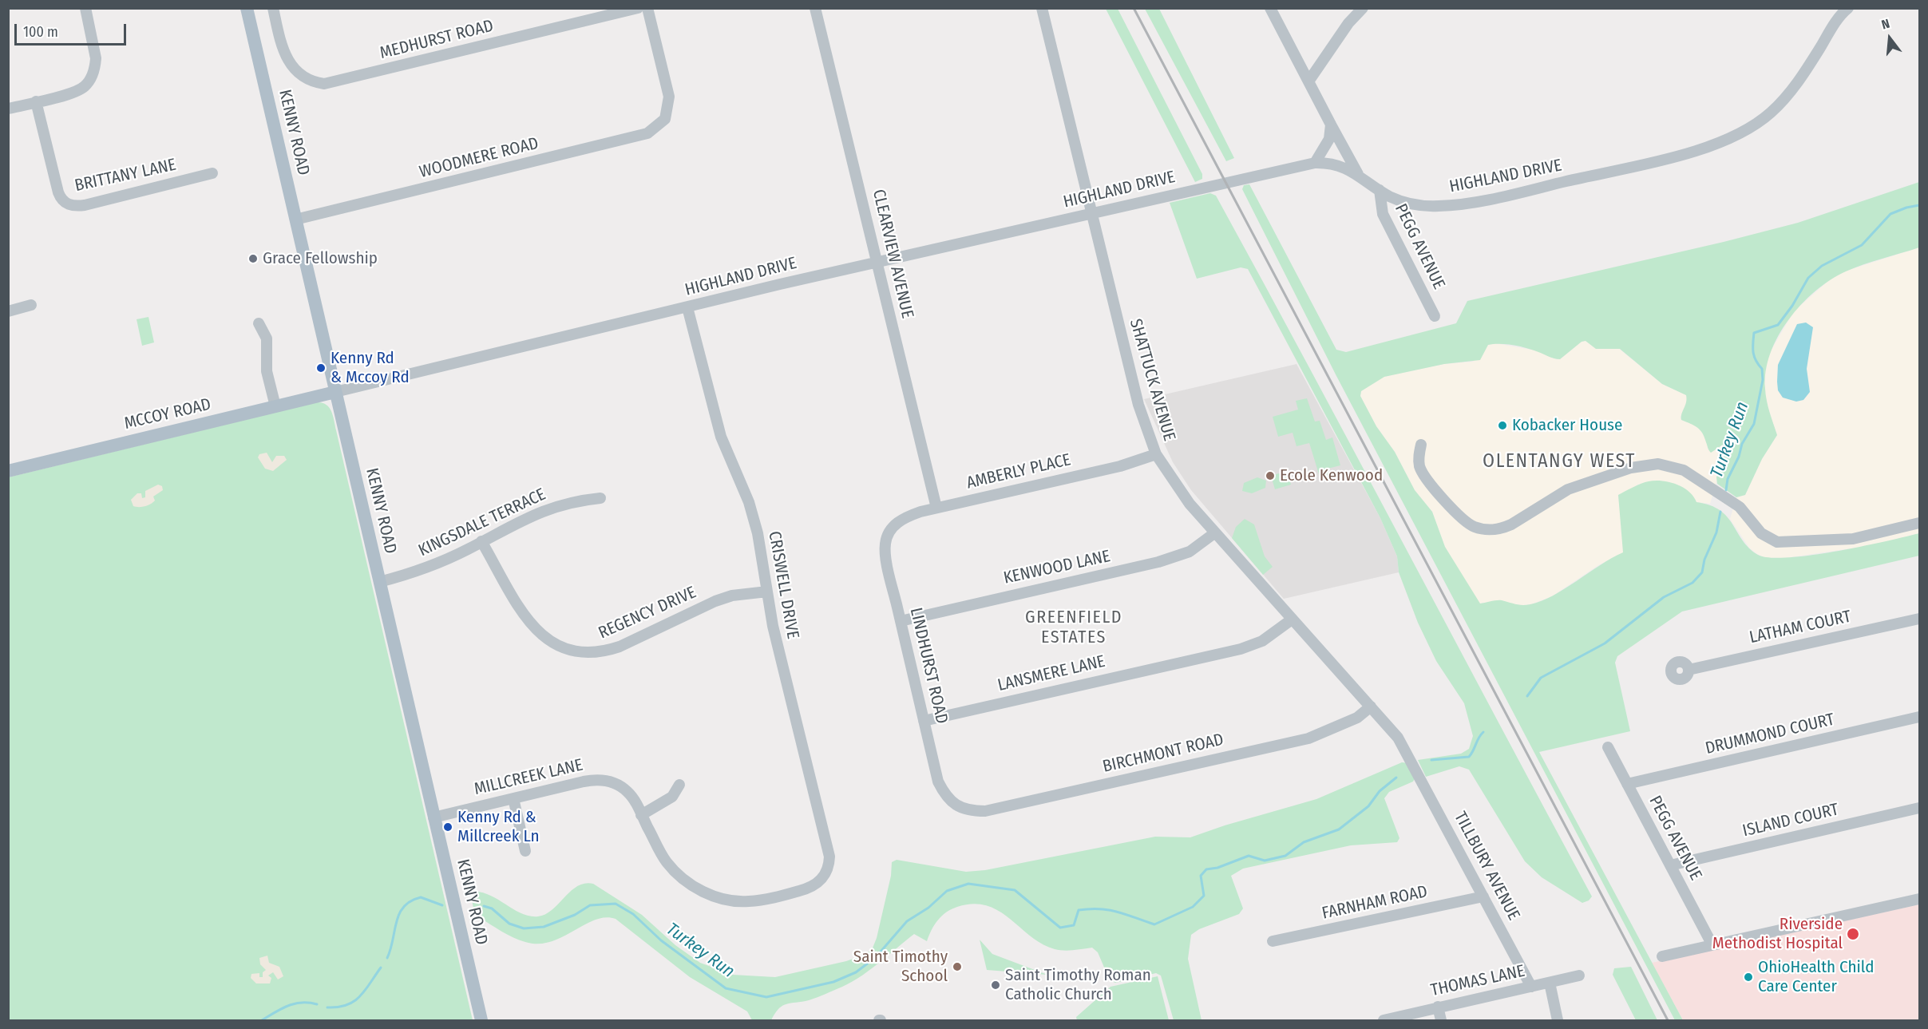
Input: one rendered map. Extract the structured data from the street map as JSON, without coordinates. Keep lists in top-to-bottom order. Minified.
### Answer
{"streets":{"main road":["KENNY ROAD","MCCOY ROAD"],"street":["MEDHURST ROAD","WOODMERE ROAD","BRITTANY LANE","HIGHLAND DRIVE","PEGG AVENUE","CLEARVIEW AVENUE","SHATTUCK AVENUE","AMBERLY PLACE","KINGSDALE TERRACE","KENWOOD LANE","CRISWELL DRIVE","REGENCY DRIVE","LATHAM COURT","LINDHURST ROAD","LANSMERE LANE","DRUMMOND COURT","BIRCHMONT ROAD","MILLCREEK LANE","ISLAND COURT","TILLBURY AVENUE","FARNHAM ROAD","THOMAS LANE"]},"crossings":[["KENNY ROAD","WOODMERE ROAD"],["KENNY ROAD","HIGHLAND DRIVE"],["KENNY ROAD","MCCOY ROAD"],["KENNY ROAD","KINGSDALE TERRACE"],["KENNY ROAD","MILLCREEK LANE"],["HIGHLAND DRIVE","PEGG AVENUE"],["HIGHLAND DRIVE","CLEARVIEW AVENUE"],["HIGHLAND DRIVE","SHATTUCK AVENUE"],["HIGHLAND DRIVE","MCCOY ROAD"],["HIGHLAND DRIVE","CRISWELL DRIVE"],["PEGG AVENUE","DRUMMOND COURT"],["PEGG AVENUE","ISLAND COURT"],["CLEARVIEW AVENUE","AMBERLY PLACE"],["SHATTUCK AVENUE","AMBERLY PLACE"],["SHATTUCK AVENUE","KENWOOD LANE"],["SHATTUCK AVENUE","LANSMERE LANE"],["SHATTUCK AVENUE","BIRCHMONT ROAD"],["SHATTUCK AVENUE","TILLBURY AVENUE"],["AMBERLY PLACE","LINDHURST ROAD"],["KINGSDALE TERRACE","REGENCY DRIVE"],["KENWOOD LANE","LINDHURST ROAD"],["CRISWELL DRIVE","REGENCY DRIVE"],["CRISWELL DRIVE","MILLCREEK LANE"],["LINDHURST ROAD","LANSMERE LANE"],["LINDHURST ROAD","BIRCHMONT ROAD"],["TILLBURY AVENUE","FARNHAM ROAD"],["TILLBURY AVENUE","THOMAS LANE"]],"districts":["OLENTANGY WEST","GREENFIELD ESTATES"],"water":["Turkey Run"],"places":["Grace Fellowship","Kenny Rd & Mccoy Rd","Kobacker House","Ecole Kenwood","Kenny Rd & Millcreek Ln","Riverside Methodist Hospital","Saint Timothy School","OhioHealth Child Care Center","Saint Timothy Roman Catholic Church"],"scale_bar":"100 m","north":"top"}
